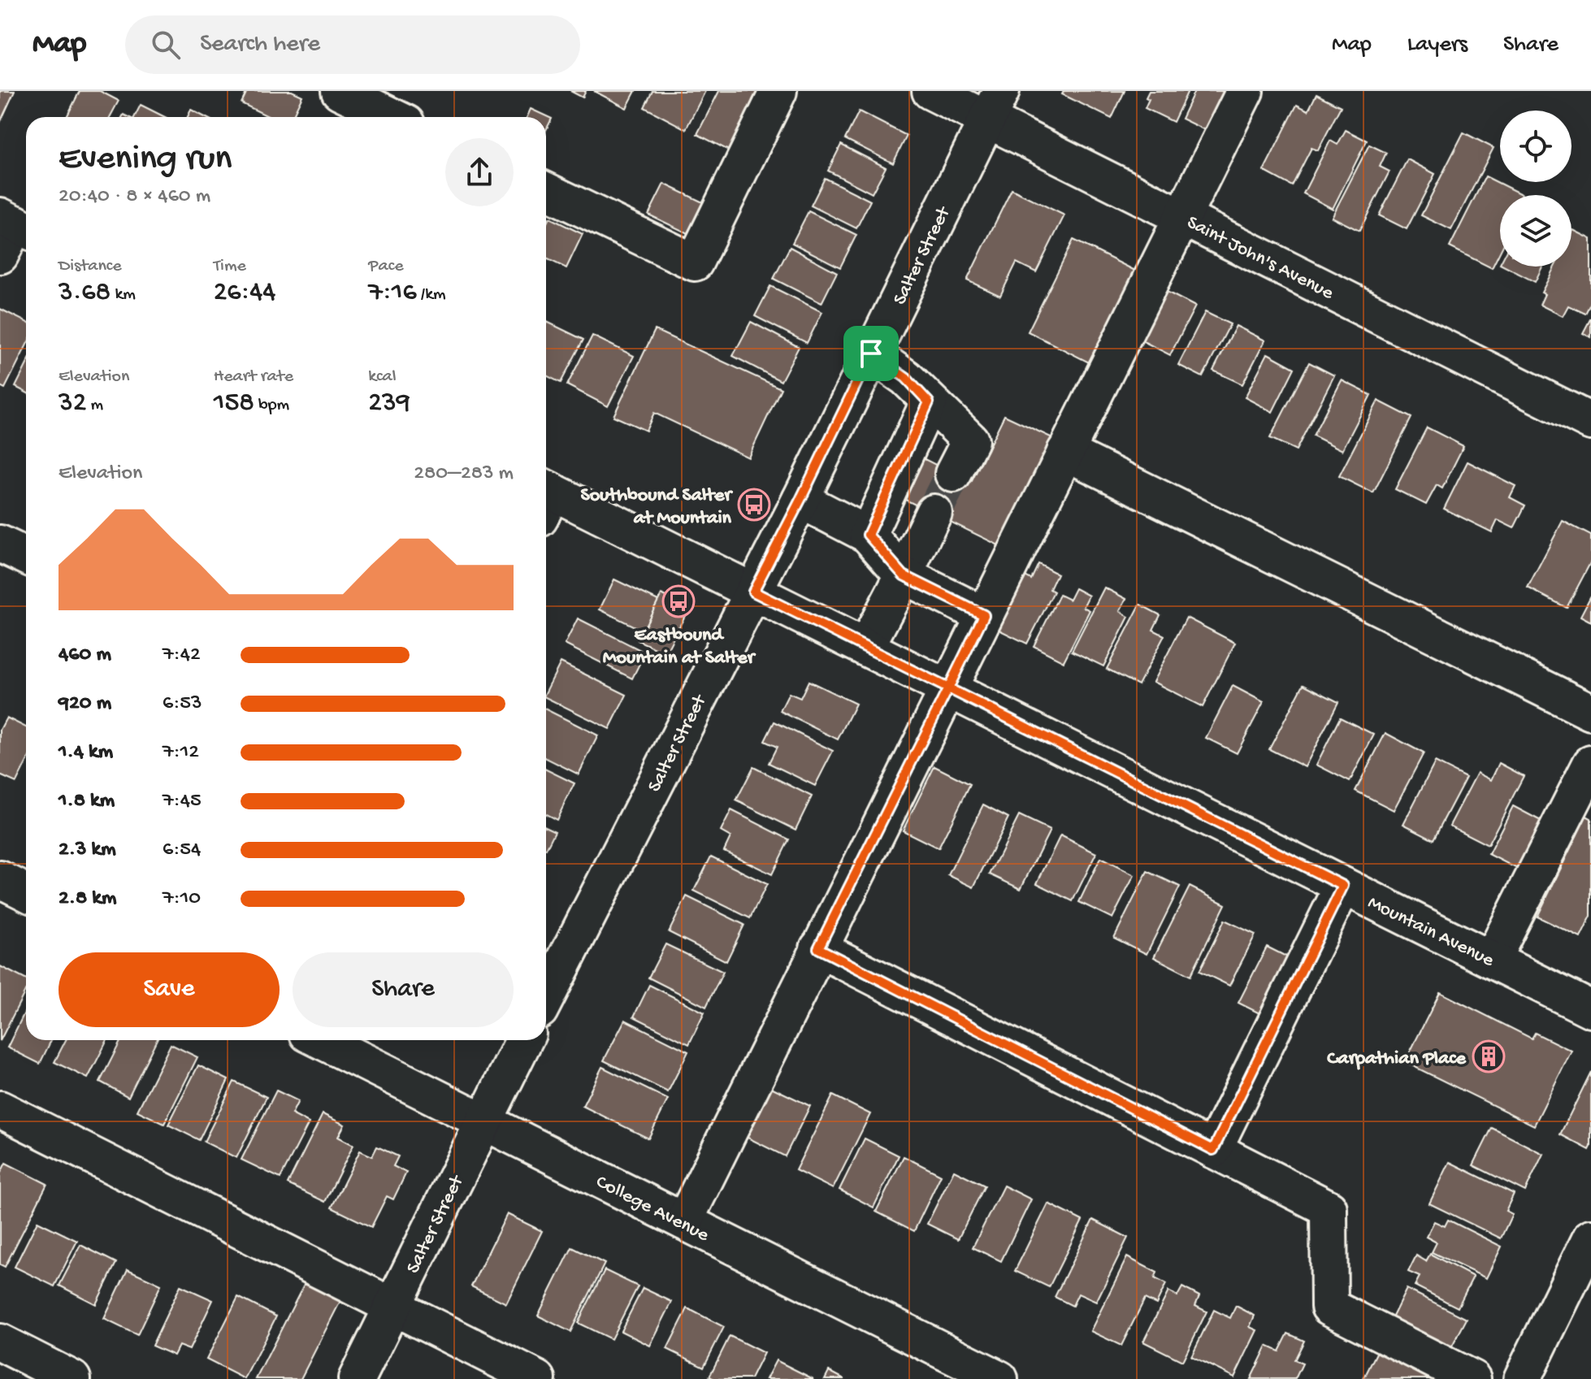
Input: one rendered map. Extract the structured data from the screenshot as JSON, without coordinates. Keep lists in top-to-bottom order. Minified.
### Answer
{"streets":{"main road":["Salter Street","Saint John's Avenue","Mountain Avenue","College Avenue"]},"crossings":[["Salter Street","Saint John's Avenue"],["Salter Street","Mountain Avenue"],["Salter Street","College Avenue"]],"places":{"bus stop":["Southbound Salter at Mountain","Eastbound Mountain at Salter"],"building":["Carpathian Place"]},"page":{"header":"Map","search":"Search here","nav":["Map","Layers","Share"],"heading":["Evening run","20:40 · 8 × 460 m"],"stats":[["Distance","3.68 km"],["Time","26:44"],["Pace","7:16 /km"],["Elevation","32 m"],["Heart rate","158 bpm"],["kcal","239"]],"chart":["Elevation","280–283 m"],"list":[{"name":"460 m","note":"7:42"},{"name":"920 m","note":"6:53"},{"name":"1.4 km","note":"7:12"},{"name":"1.8 km","note":"7:45"},{"name":"2.3 km","note":"6:54"},{"name":"2.8 km","note":"7:10"}],"buttons":["Save","Share"]}}
